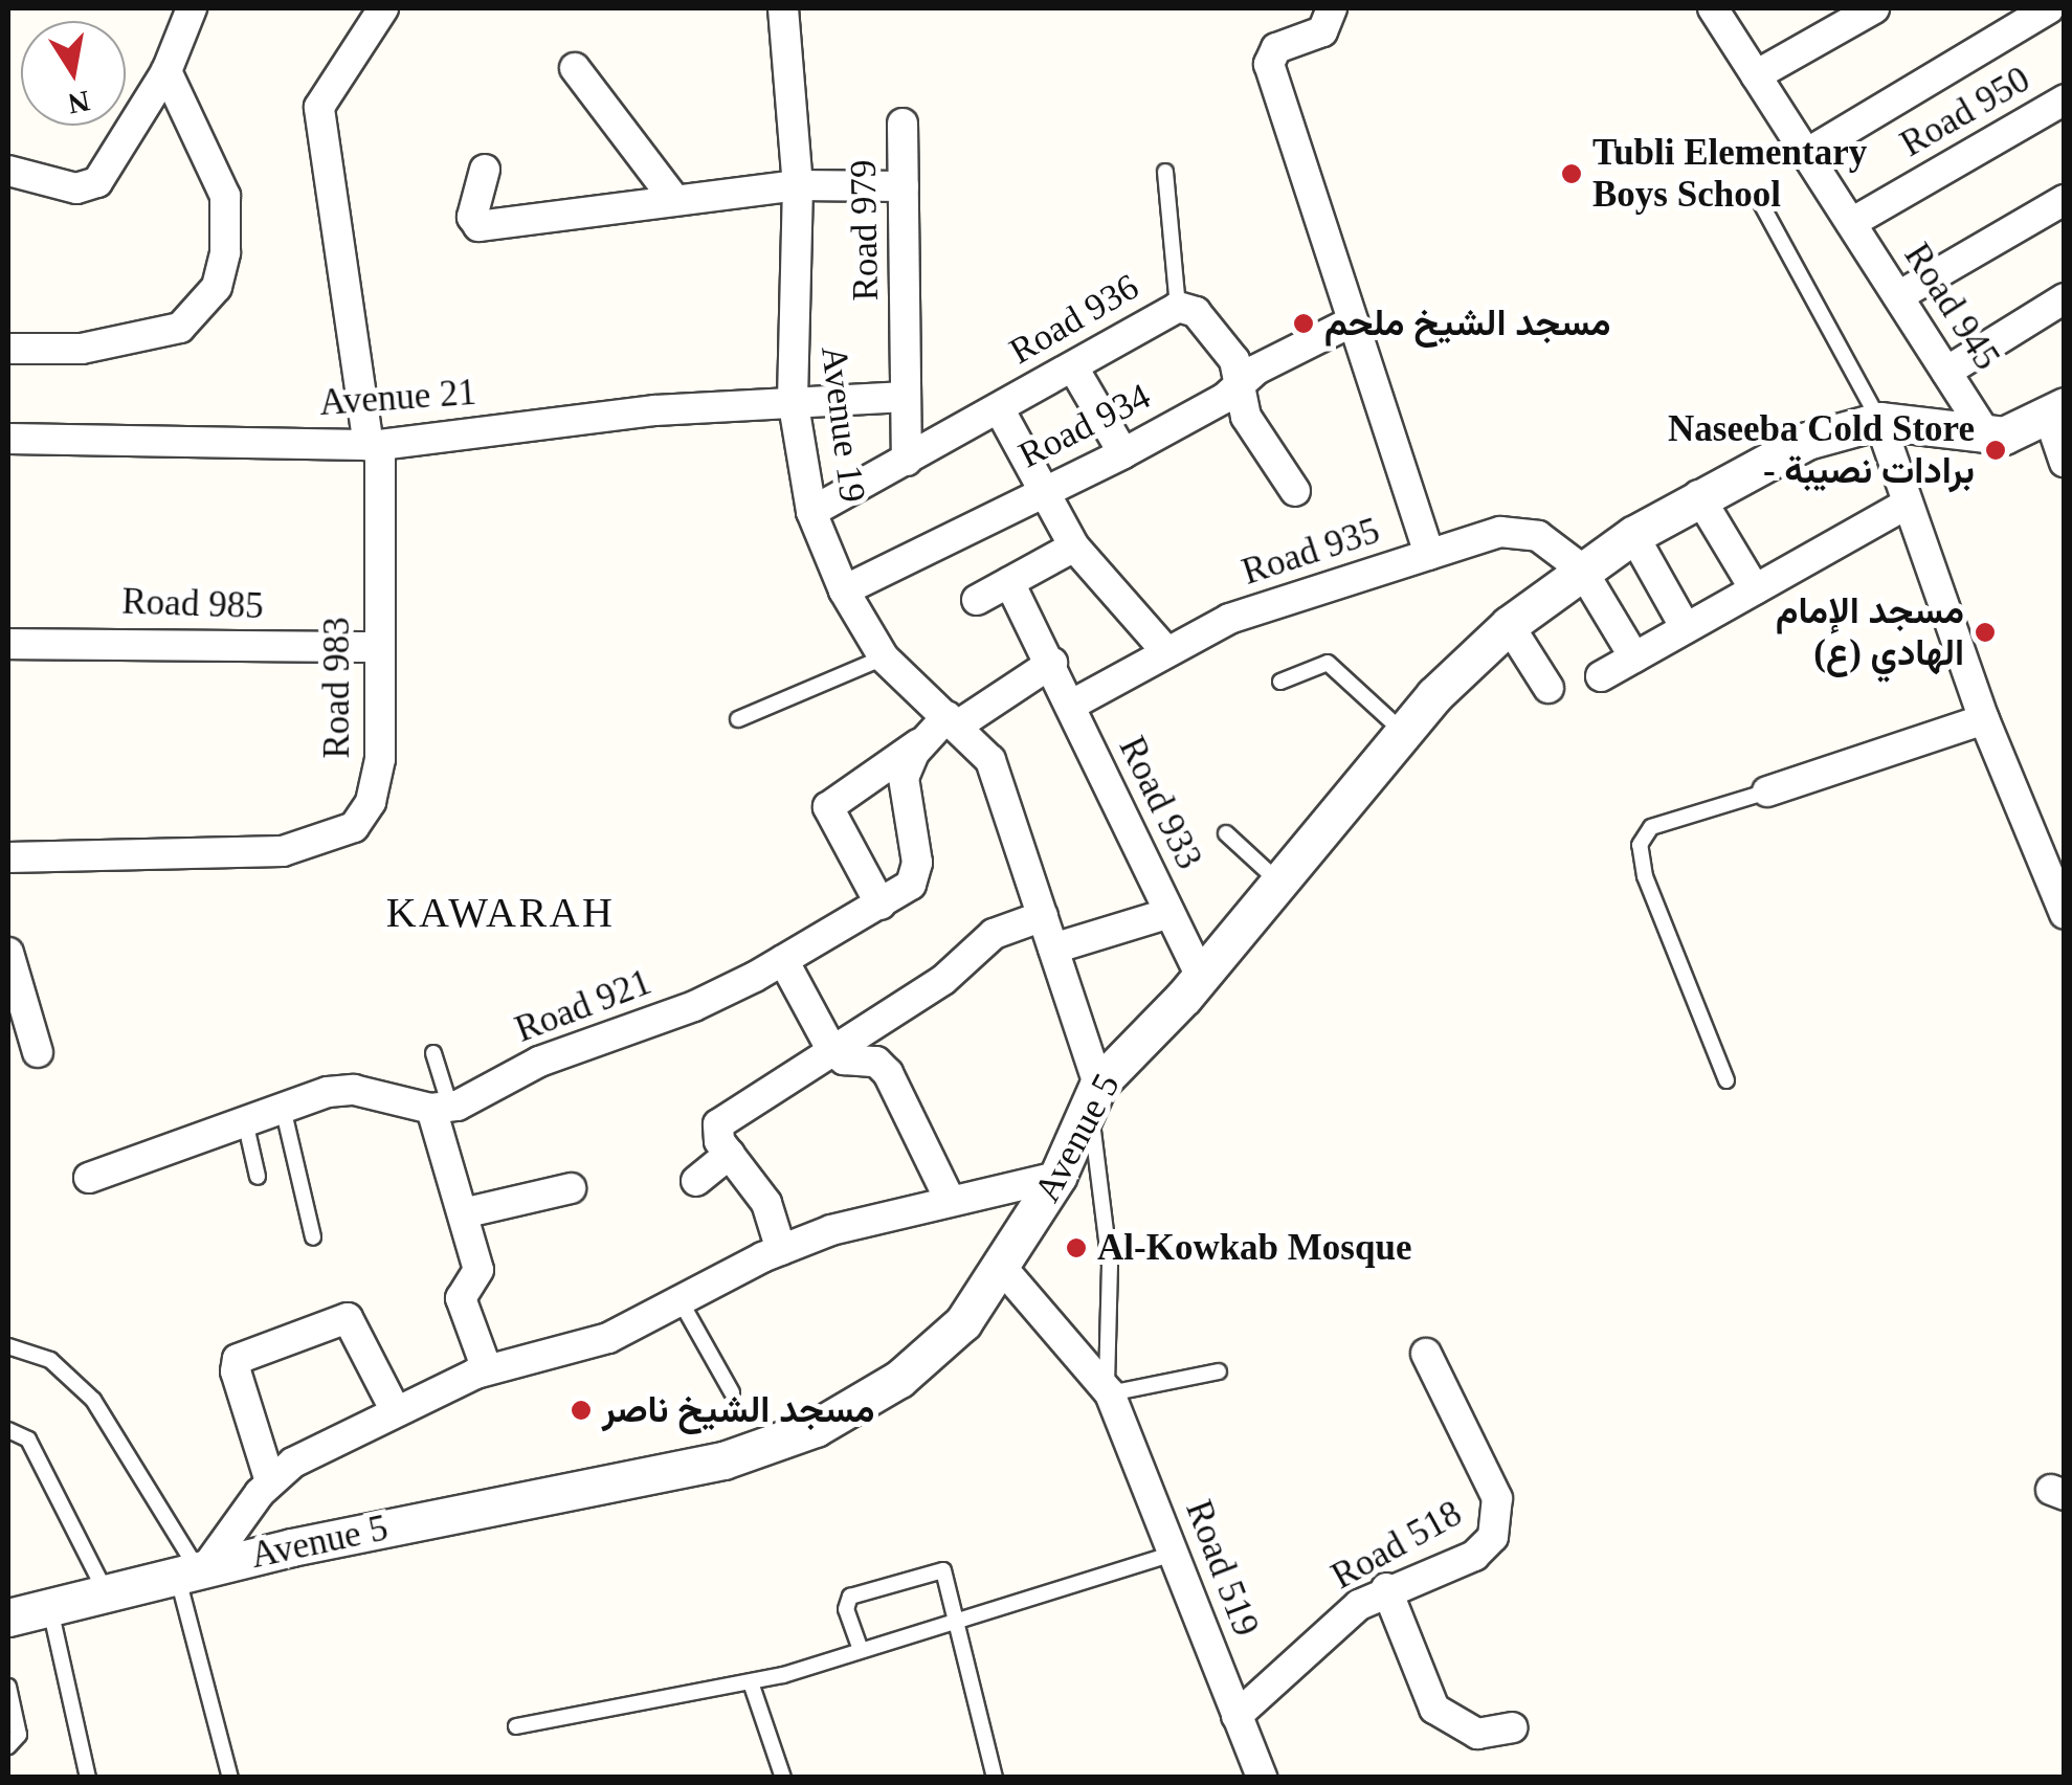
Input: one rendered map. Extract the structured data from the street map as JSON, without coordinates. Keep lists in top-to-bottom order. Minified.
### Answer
{"streets":{"street":["Road 950","Road 979","Road 945","Road 936","Avenue 21","Avenue 19","Road 934","Road 935","Road 985","Road 983","Road 933","Road 921","Avenue 5","Road 518","Road 519"]},"crossings":[["Road 950","Road 945"],["Road 979","Road 936"],["Road 979","Avenue 21"],["Road 945","Avenue 5"],["Road 936","Avenue 19"],["Road 936","Road 934"],["Avenue 21","Avenue 19"],["Avenue 21","Road 983"],["Avenue 19","Road 934"],["Avenue 19","Road 921"],["Avenue 19","Avenue 5"],["Avenue 19","Road 519"],["Road 935","Road 933"],["Road 935","Avenue 5"],["Road 985","Road 983"],["Road 933","Avenue 5"],["Avenue 5","Road 519"],["Road 518","Road 519"]],"districts":["KAWARAH"],"places":["Tubli Elementary Boys School","مسجد الشيخ ملحم","Naseeba Cold Store - برادات نصيبة","مسجد الإمام الهادي (ع)","Al-Kowkab Mosque","مسجد الشيخ ناصر"],"north":"bottom"}
